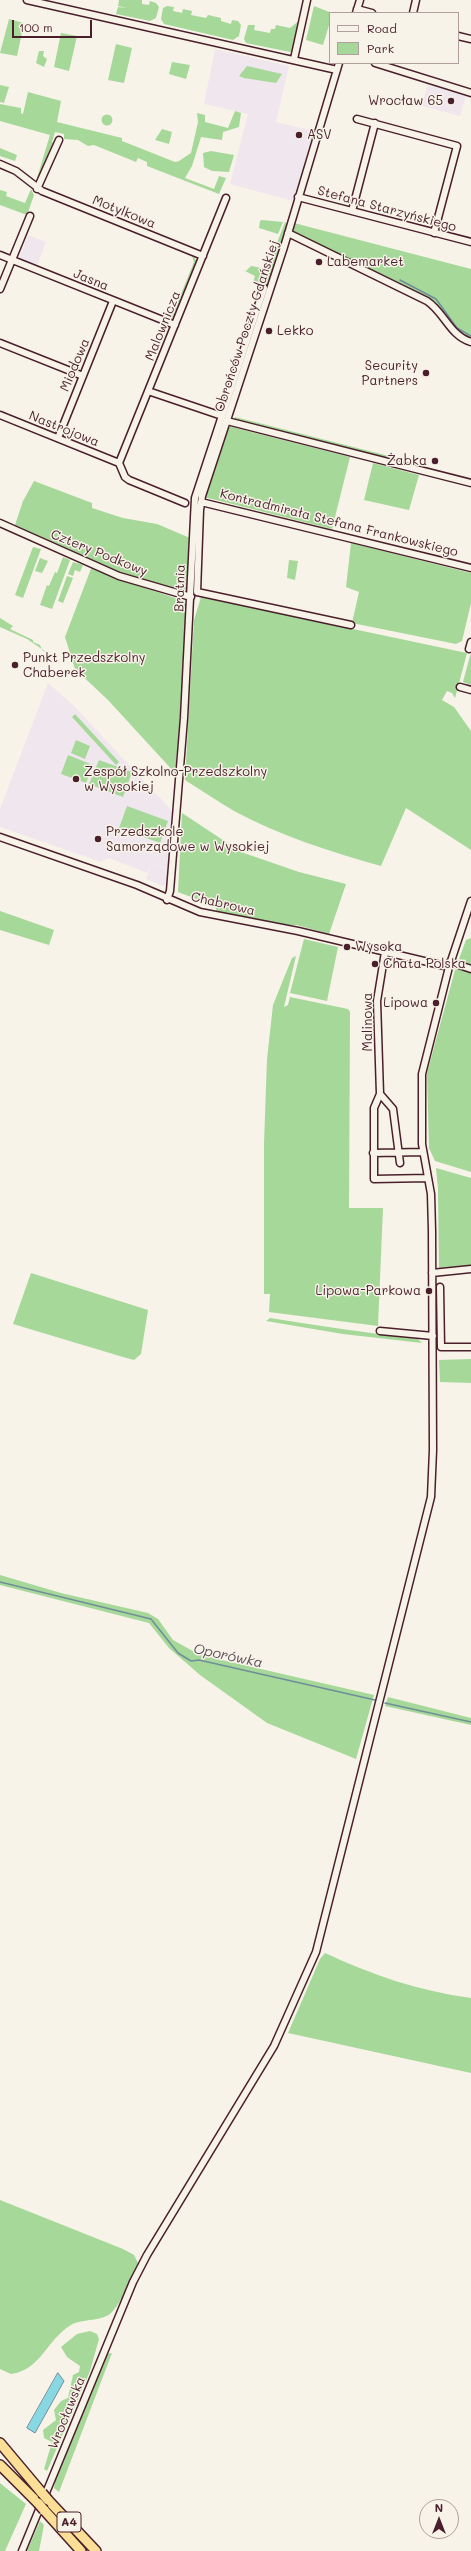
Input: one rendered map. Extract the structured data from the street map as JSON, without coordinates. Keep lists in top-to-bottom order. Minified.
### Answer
{"streets":{"highway":["A4"],"street":["Stefana Starzyńskiego","Motylkowa","Jasna","Malownicza","Obrońców Poczty Gdańskiej","Miodowa","Nastrojowa","Kontradmirała Stefana Frankowskiego","Cztery Podkowy","Bratnia","Chabrowa","Malinowa","Wrocławska"]},"crossings":[["Stefana Starzyńskiego","Obrońców Poczty Gdańskiej"],["Motylkowa","Malownicza"],["Jasna","Malownicza"],["Jasna","Miodowa"],["Malownicza","Nastrojowa"],["Obrońców Poczty Gdańskiej","Kontradmirała Stefana Frankowskiego"],["Miodowa","Nastrojowa"],["Cztery Podkowy","Bratnia"],["Bratnia","Chabrowa"],["Chabrowa","Malinowa"],["Wrocławska","A4"]],"water":["Oporówka"],"places":["Wrocław 65","ASV","Labemarket","Lekko","Security Partners","Żabka","Punkt Przedszkolny Chaberek","Zespół Szkolno-Przedszkolny w Wysokiej","Przedszkole Samorządowe w Wysokiej","Wysoka","Chata Polska","Lipowa","Lipowa-Parkowa"],"legend":["Road","Park"],"scale_bar":"100 m","north":"top"}
